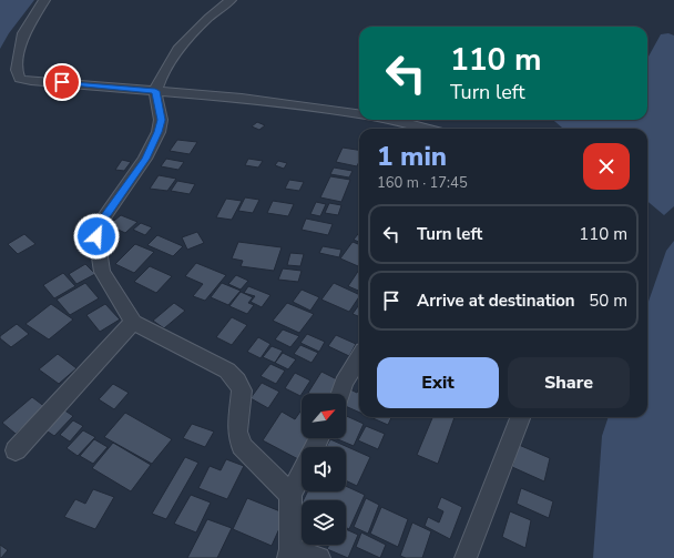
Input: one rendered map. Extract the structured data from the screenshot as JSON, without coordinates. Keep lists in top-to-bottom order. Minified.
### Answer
{"north":"top right","page":{"turn":["110 m","Turn left"],"heading":["1 min","160 m · 17:45"],"list":[{"name":"Turn left","value":"110 m"},{"name":"Arrive at destination","value":"50 m"}],"buttons":["Exit","Share"]}}
